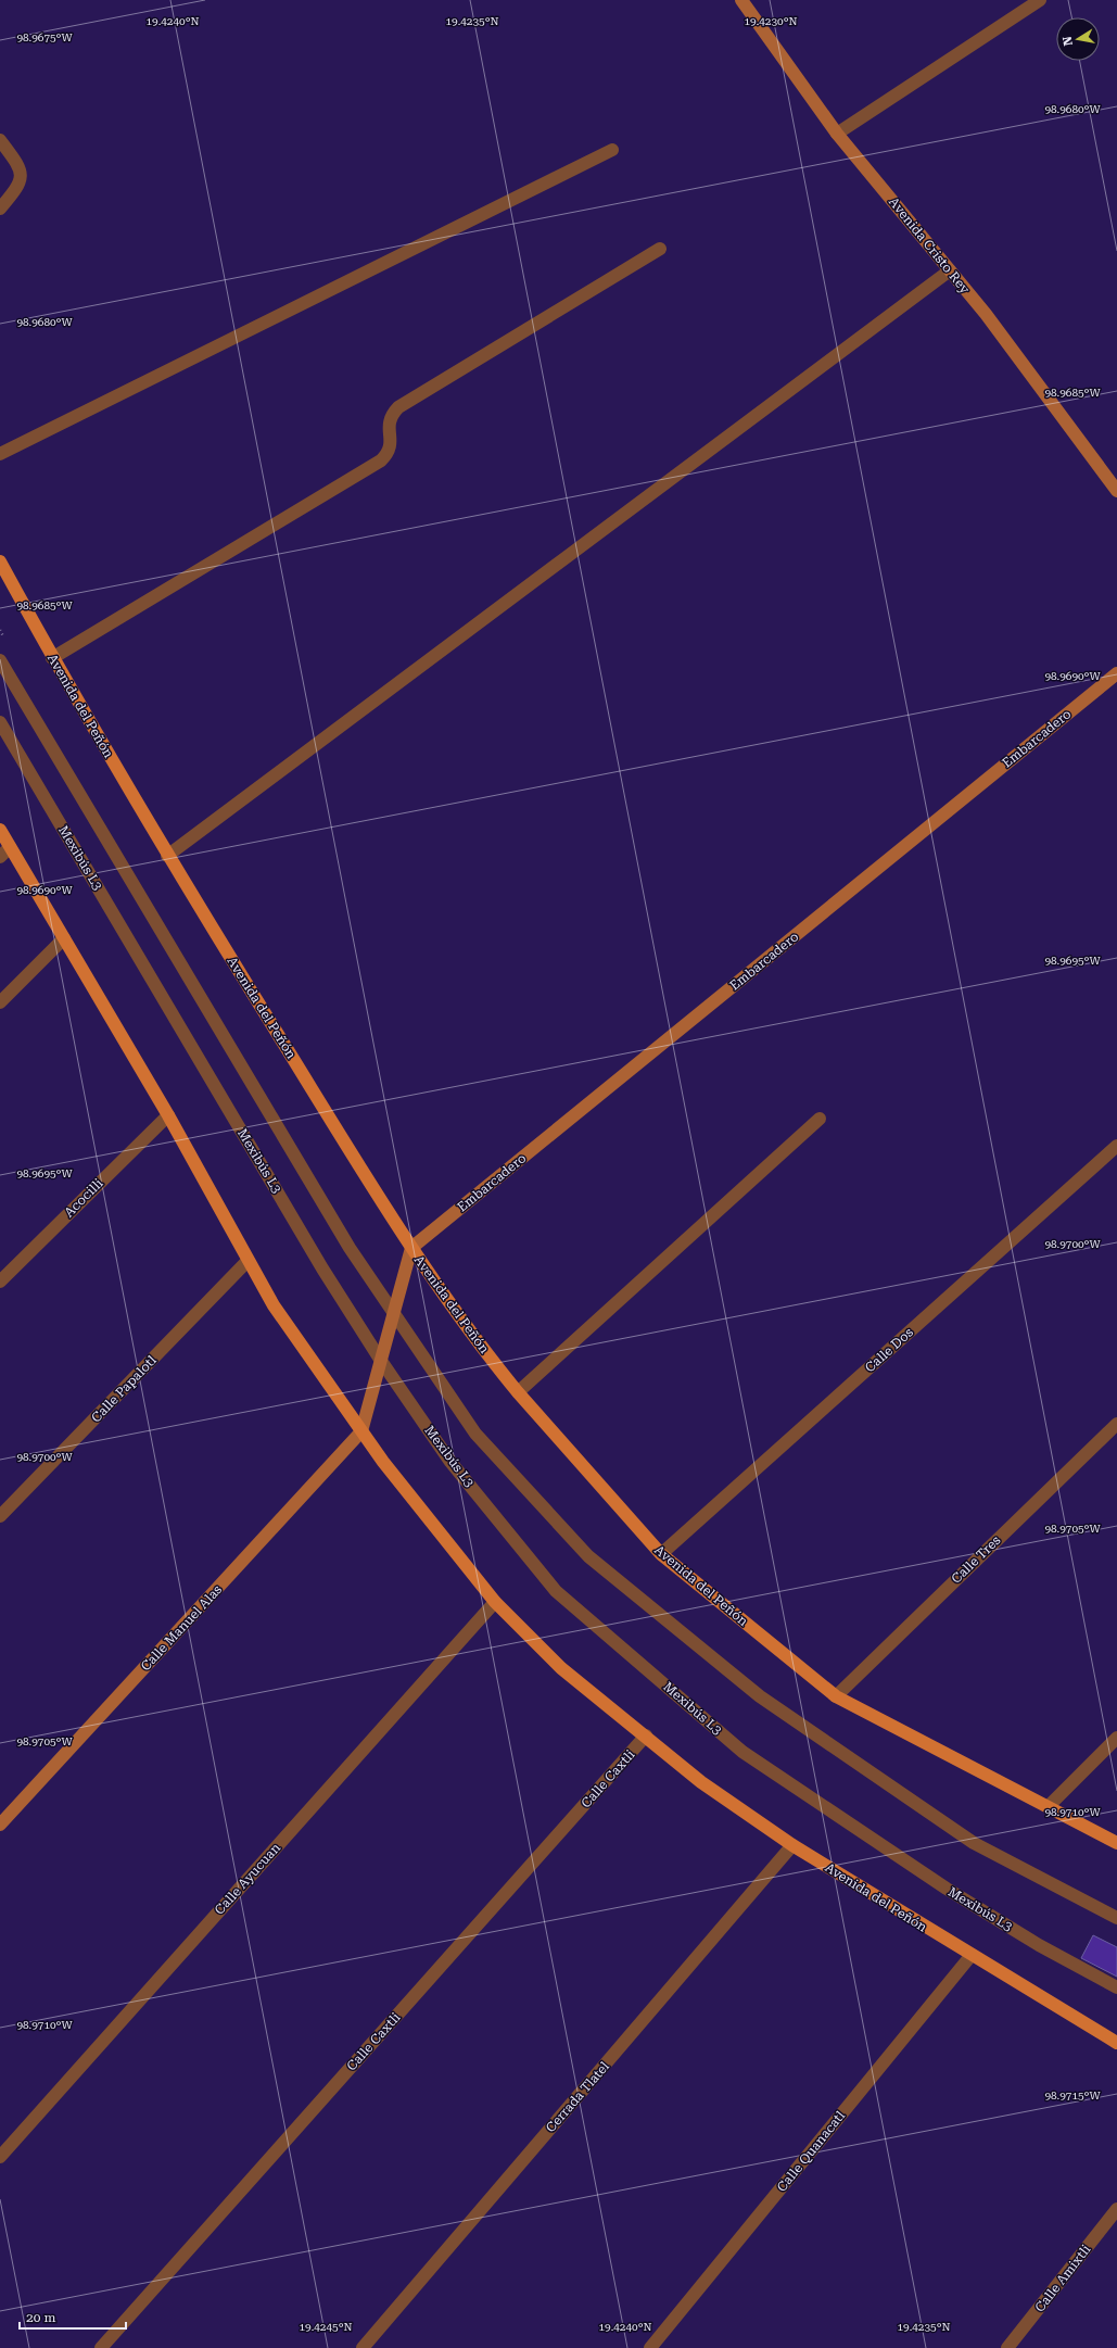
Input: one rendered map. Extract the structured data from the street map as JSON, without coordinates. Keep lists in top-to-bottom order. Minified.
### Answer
{"streets":{"main road":["Avenida del Peñón"],"street":["Avenida Cristo Rey","Embarcadero","Mexibús L3","Acocilli","Calle Dos","Calle Papalotl","Calle Tres","Calle Manuel Alas","Calle Caxtli","Calle Ayucuan","Cerrada Tlatel","Calle Quanacatl","Calle Amixtli"]},"crossings":[["Avenida del Peñón","Embarcadero"],["Avenida del Peñón","Acocilli"],["Avenida del Peñón","Calle Dos"],["Avenida del Peñón","Calle Papalotl"],["Avenida del Peñón","Calle Tres"],["Avenida del Peñón","Calle Manuel Alas"],["Avenida del Peñón","Calle Caxtli"],["Avenida del Peñón","Calle Ayucuan"],["Avenida del Peñón","Cerrada Tlatel"],["Avenida del Peñón","Calle Quanacatl"]],"scale_bar":"20 m","north":"left","coordinates":["19.4240°N","19.4235°N","19.4230°N","98.9675°W","98.9680°W","98.9685°W","98.9690°W","98.9695°W","98.9700°W","98.9705°W","98.9710°W","98.9715°W","19.4245°N"]}
